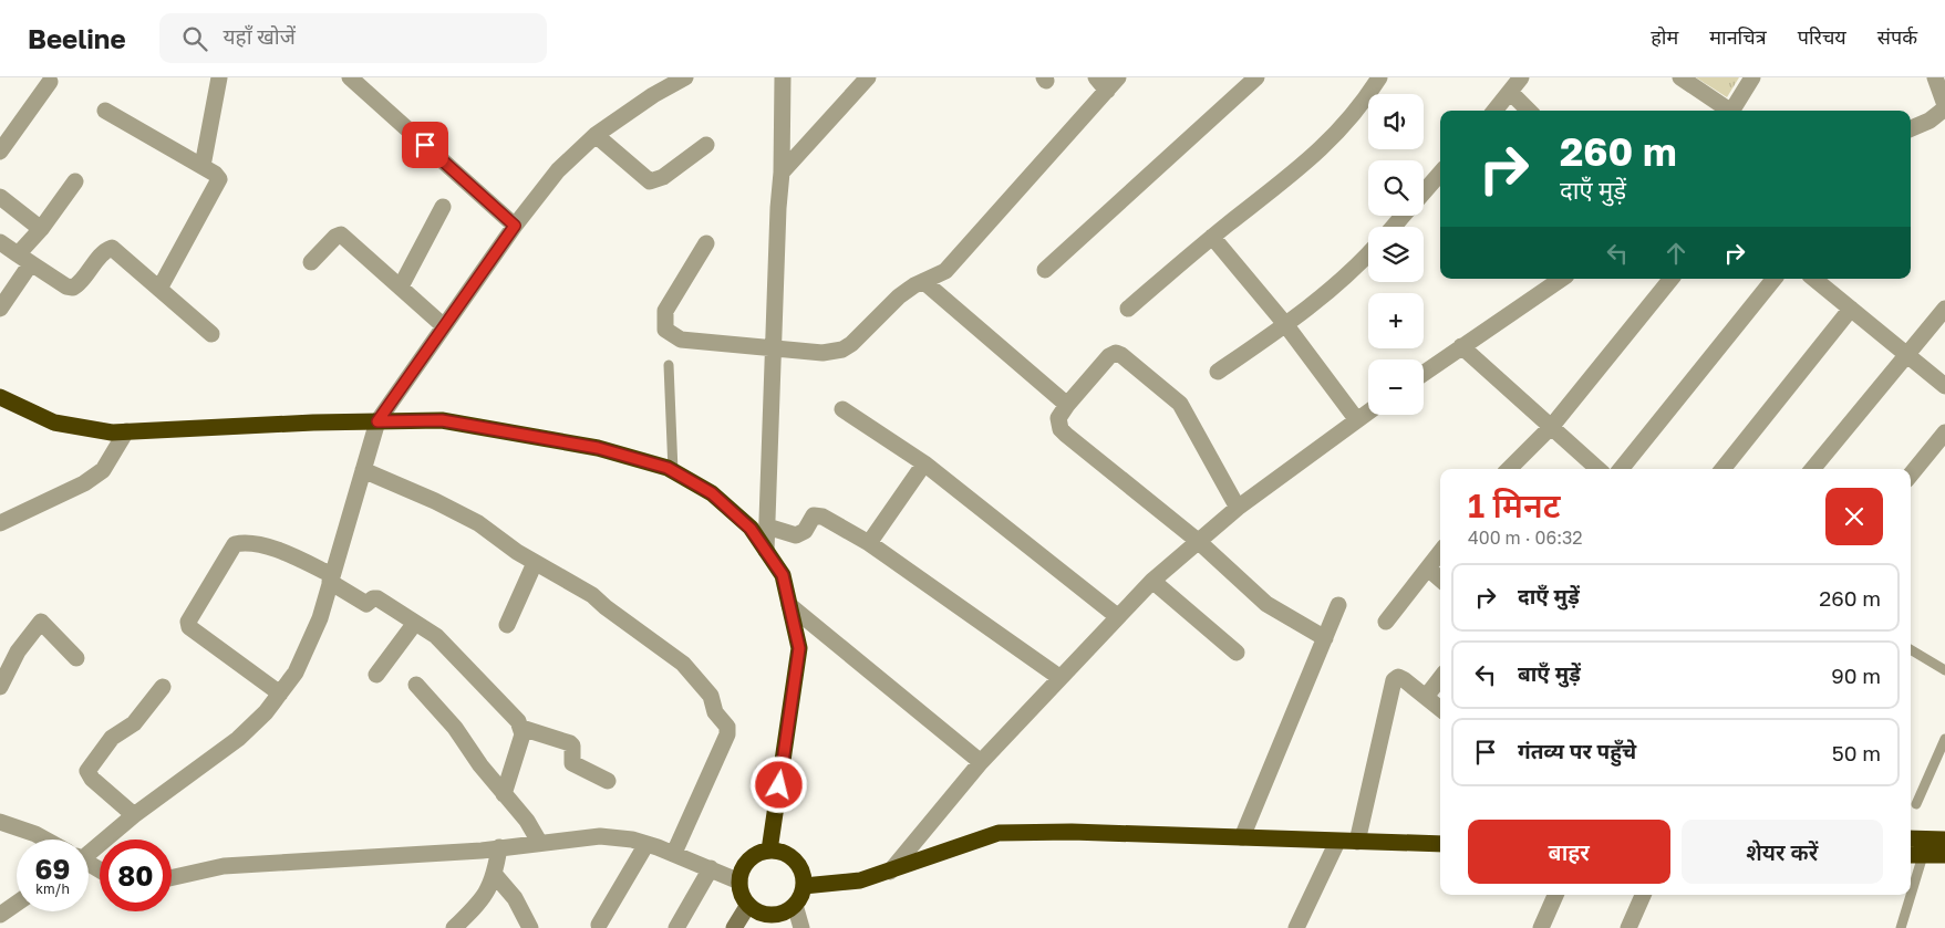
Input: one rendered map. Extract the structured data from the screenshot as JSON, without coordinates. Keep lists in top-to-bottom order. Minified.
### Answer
{"page":{"header":"Beeline","search":"यहाँ खोजें","nav":["होम","मानचित्र","परिचय","संपर्क"],"map_buttons":["+","−"],"turn":["260 m","दाएँ मुड़ें"],"heading":["1 मिनट","400 m · 06:32"],"list":[{"name":"दाएँ मुड़ें","value":"260 m"},{"name":"बाएँ मुड़ें","value":"90 m"},{"name":"गंतव्य पर पहुँचे","value":"50 m"}],"buttons":["बाहर","शेयर करें"],"speed":"69 km/h","limit":"80"}}
